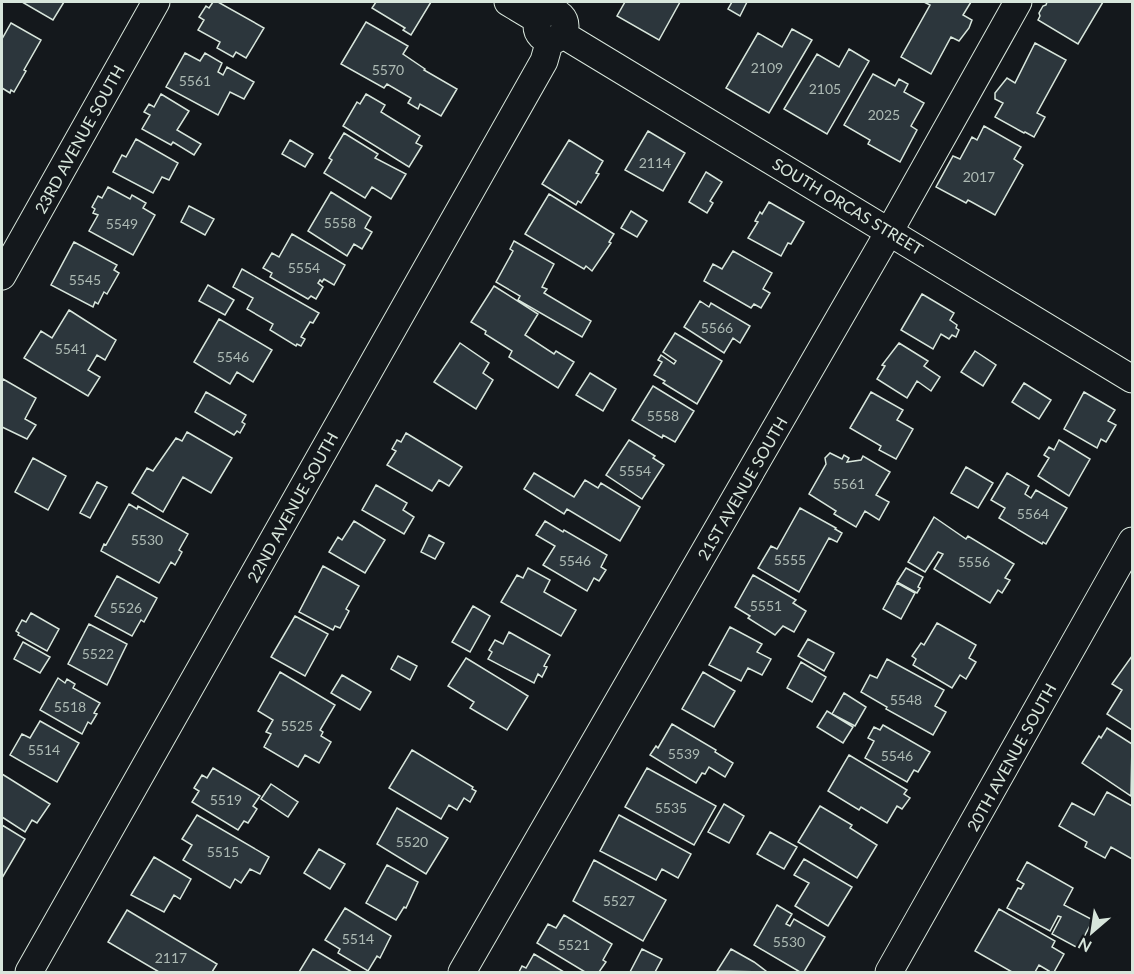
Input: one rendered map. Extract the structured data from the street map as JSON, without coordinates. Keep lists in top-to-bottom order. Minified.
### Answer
{"streets":{"street":["23RD AVENUE SOUTH","SOUTH ORCAS STREET","21ST AVENUE SOUTH","22ND AVENUE SOUTH","20TH AVENUE SOUTH"]},"crossings":[["SOUTH ORCAS STREET","21ST AVENUE SOUTH"],["SOUTH ORCAS STREET","22ND AVENUE SOUTH"]],"house_numbers":["2109","5570","5561","2105","2025","2114","2017","5558","5549","5554","5545","5566","5541","5546","5558","5554","5561","5564","5530","5555","5546","5556","5551","5526","5522","5548","5518","5525","5514","5539","5546","5519","5535","5520","5515","5527","5514","5530","5521","2117"],"north":"bottom left"}
